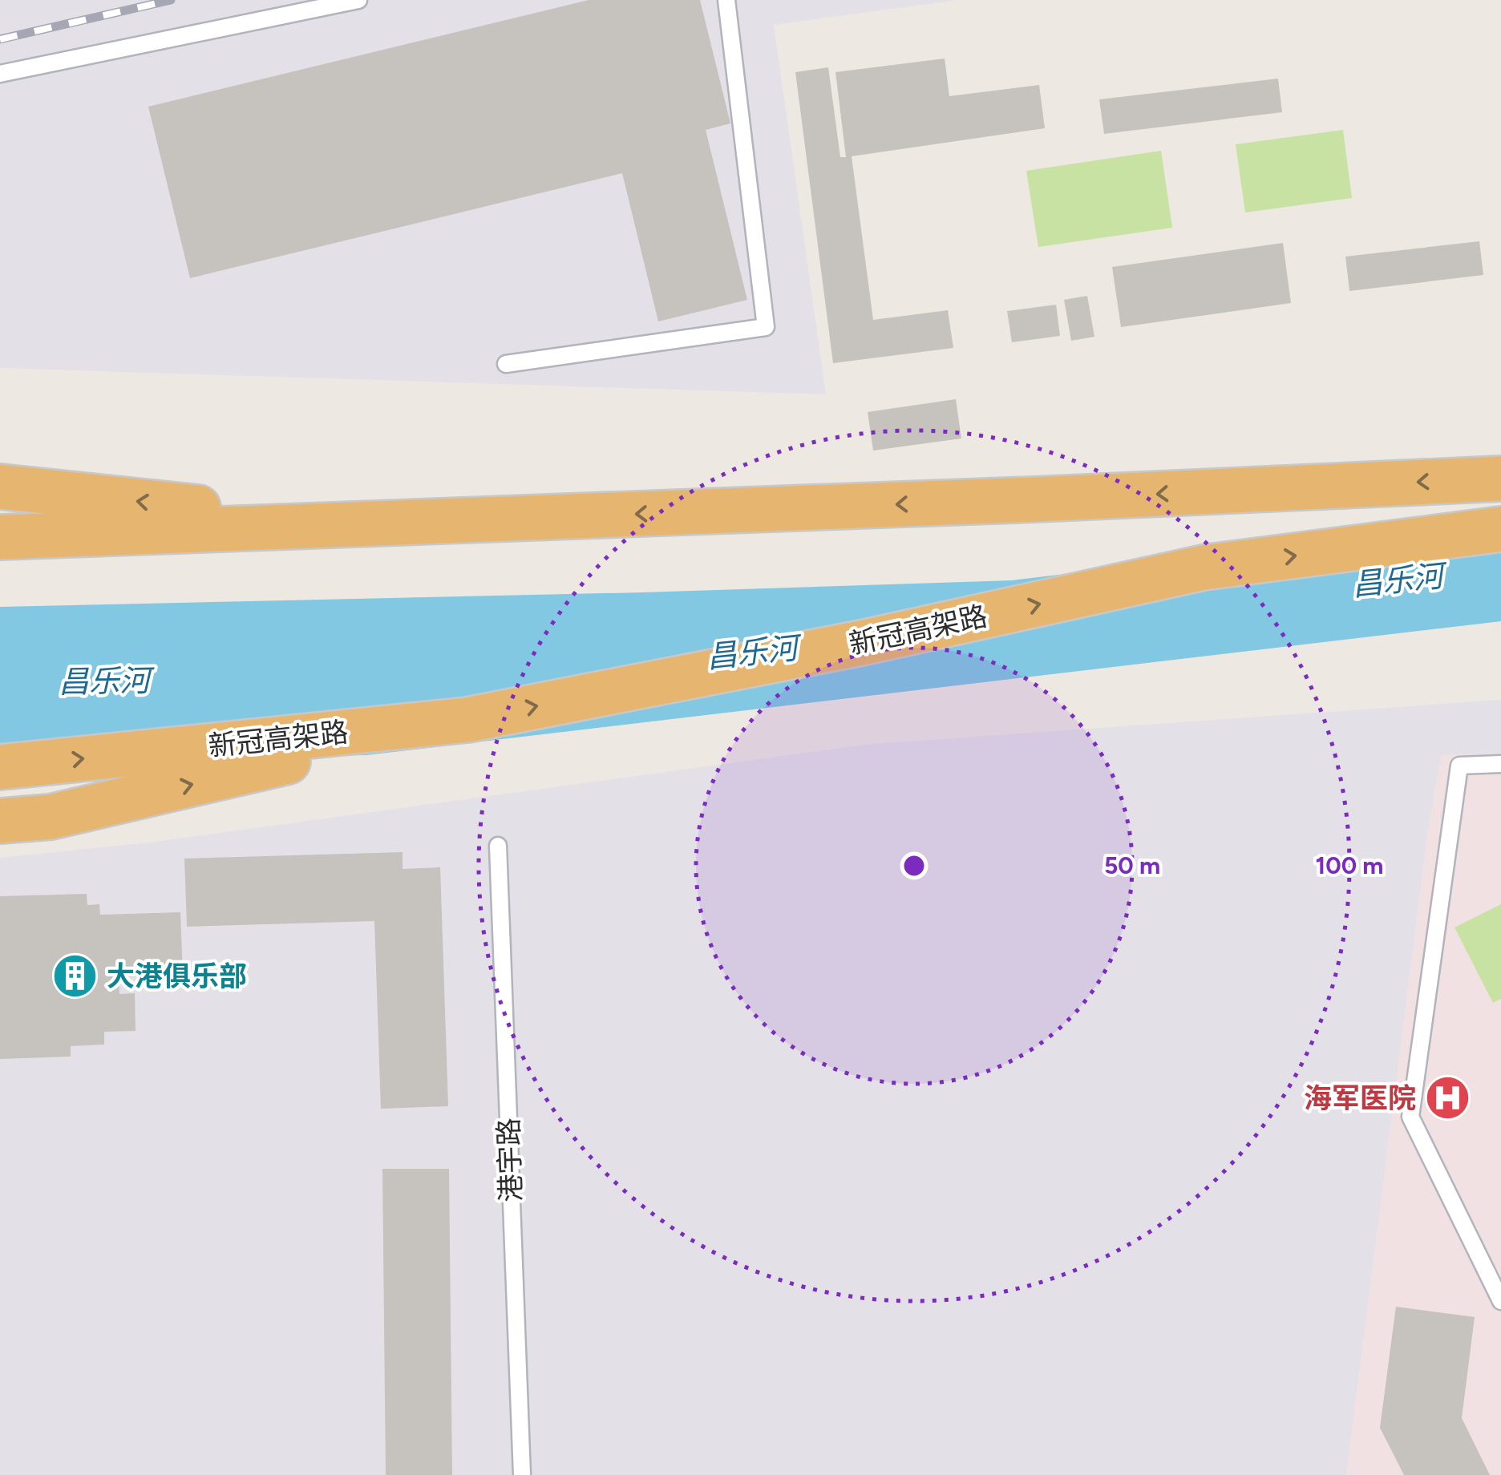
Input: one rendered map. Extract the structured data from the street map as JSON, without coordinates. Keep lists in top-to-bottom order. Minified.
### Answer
{"streets":{"highway":["新冠高架路"],"lane":["港宇路"]},"water":["昌乐河"],"places":{"building":["大港俱乐部"],"hospital":["海军医院"]},"rings":["50 m","100 m"]}
